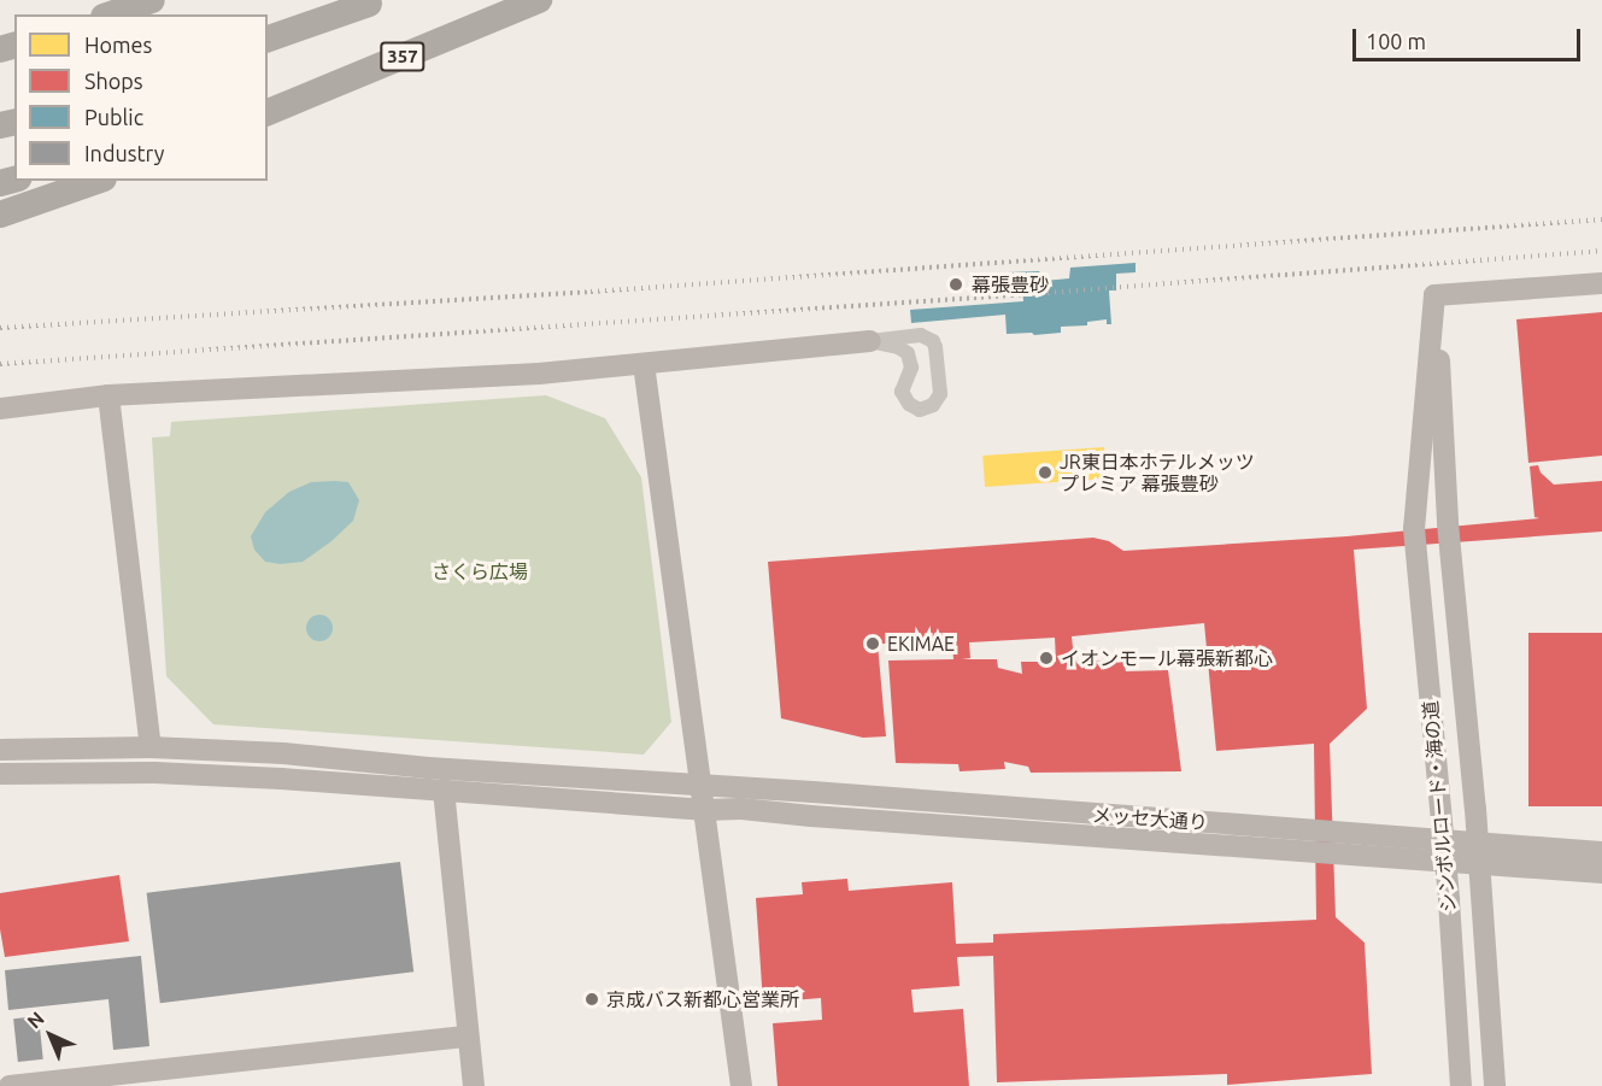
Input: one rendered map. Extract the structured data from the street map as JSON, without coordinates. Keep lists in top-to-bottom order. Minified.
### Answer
{"streets":{"highway":["357"],"street":["シンボルロード・海の道","メッセ大通り"]},"crossings":[["シンボルロード・海の道","メッセ大通り"]],"parks":["さくら広場"],"places":["幕張豊砂","JR東日本ホテルメッツ プレミア 幕張豊砂","EKIMAE","イオンモール幕張新都心","京成バス新都心営業所"],"legend":["Homes","Shops","Public","Industry"],"scale_bar":"100 m","north":"top left"}
